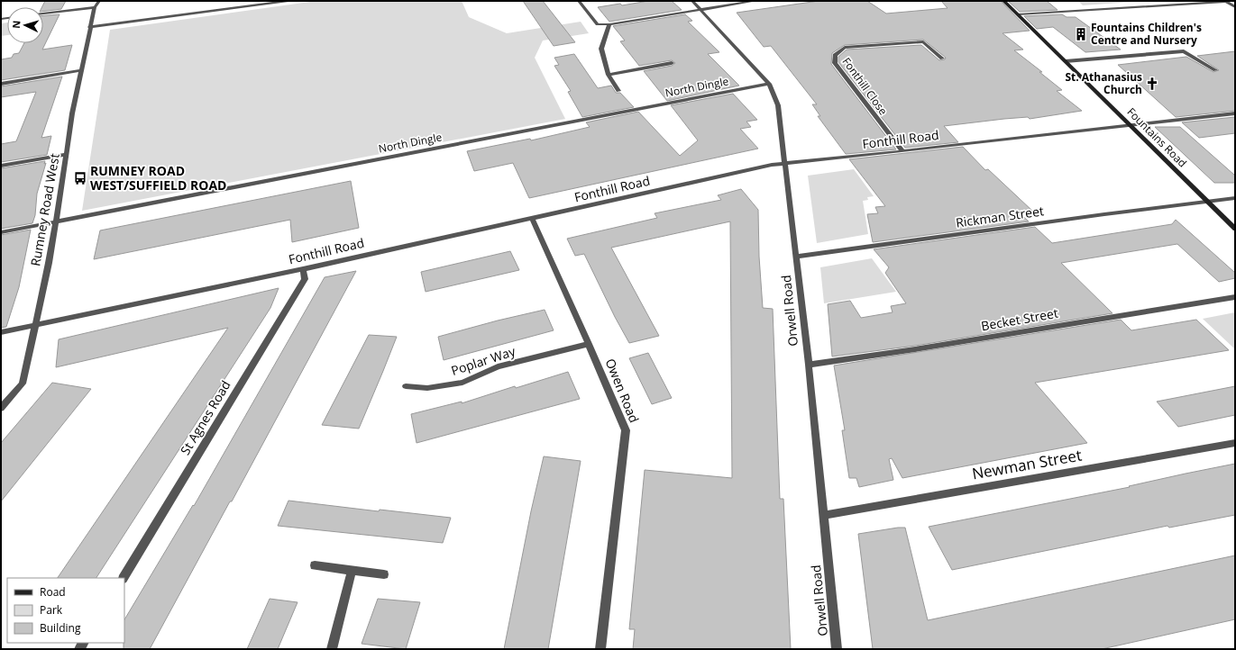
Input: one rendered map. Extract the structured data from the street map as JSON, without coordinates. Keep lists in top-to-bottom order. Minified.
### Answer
{"streets":{"street":["Fonthill Close","North Dingle","Fountains Road","Fonthill Road","Rumney Road West","Rickman Street","Orwell Road","Becket Street","Poplar Way","Owen Road","St Agnes Road","Newman Street"]},"crossings":[["Fonthill Close","Fonthill Road"],["North Dingle","Rumney Road West"],["North Dingle","Orwell Road"],["Fountains Road","Fonthill Road"],["Fountains Road","Rickman Street"],["Fonthill Road","Rumney Road West"],["Fonthill Road","Orwell Road"],["Fonthill Road","Owen Road"],["Fonthill Road","St Agnes Road"],["Rickman Street","Orwell Road"],["Orwell Road","Becket Street"],["Orwell Road","Newman Street"],["Poplar Way","Owen Road"]],"places":{"building":["Fountains Children's Centre and Nursery"],"church":["St. Athanasius Church"],"bus stop":["RUMNEY ROAD WEST/SUFFIELD ROAD"]},"legend":["Road","Park","Building"],"north":"left"}
